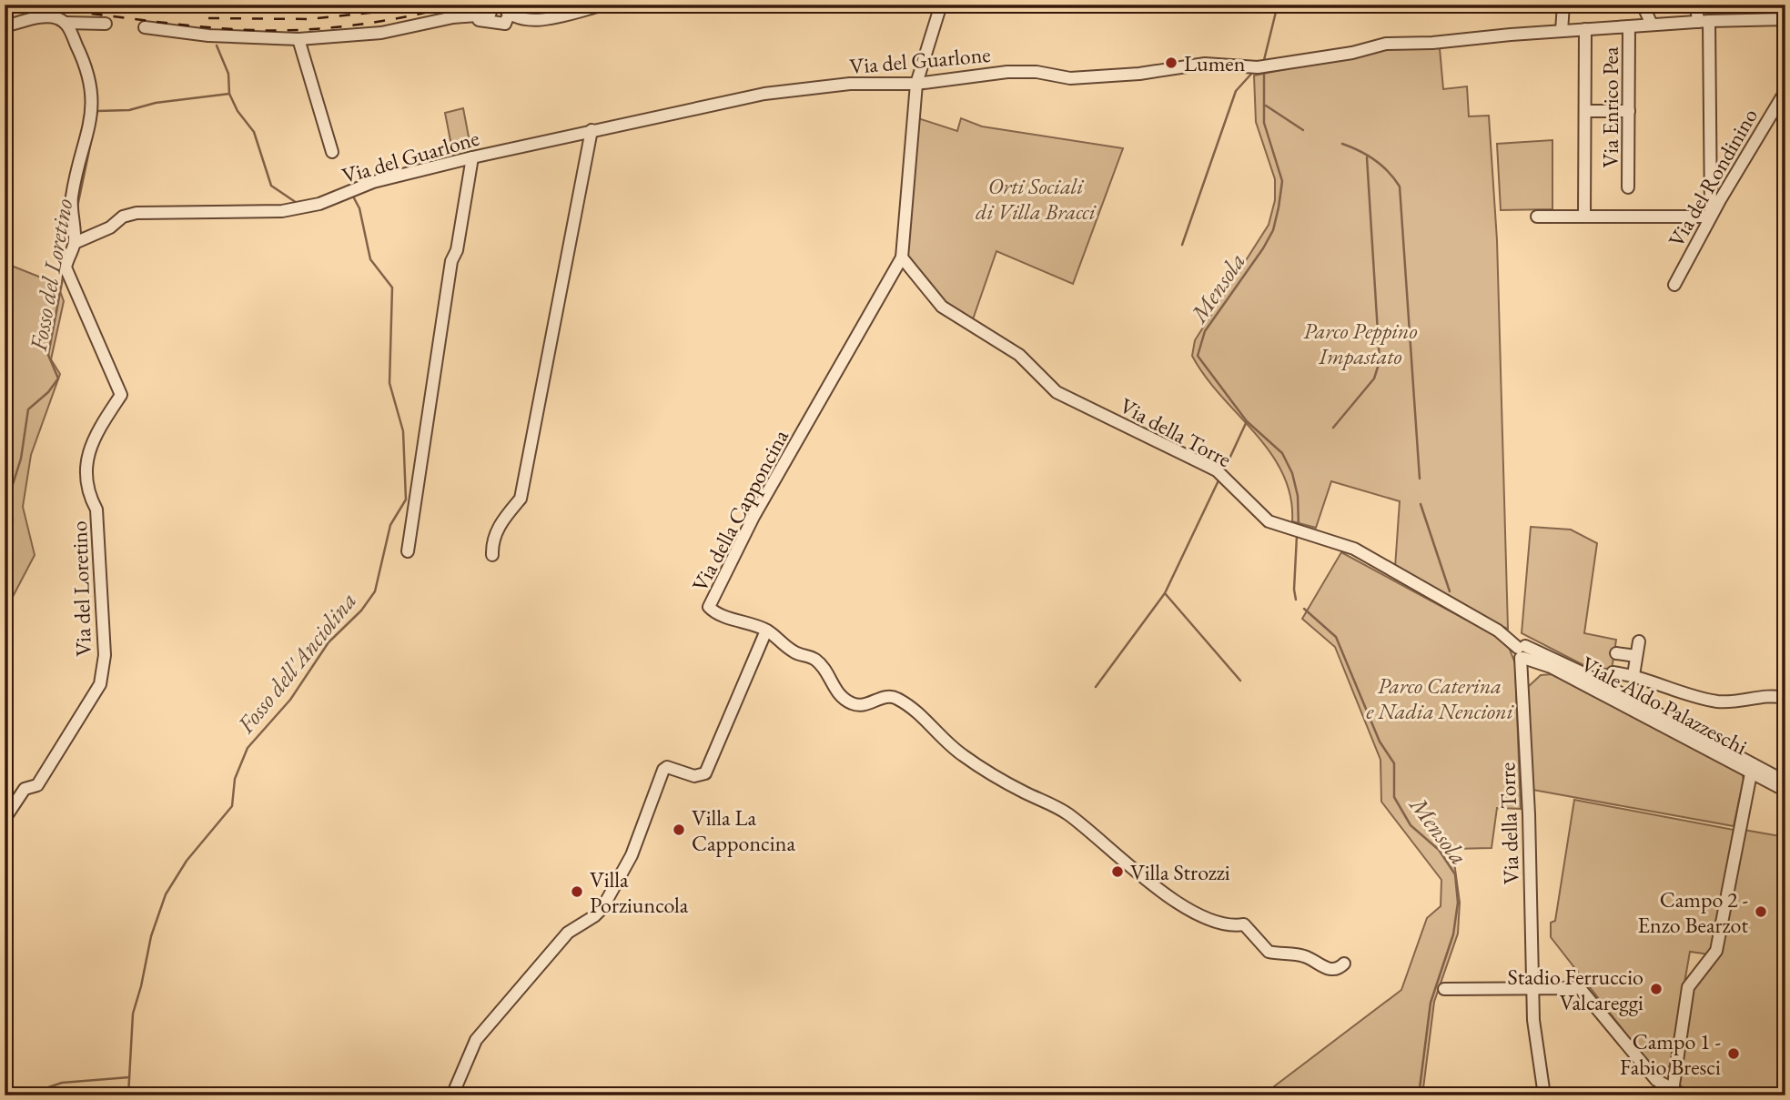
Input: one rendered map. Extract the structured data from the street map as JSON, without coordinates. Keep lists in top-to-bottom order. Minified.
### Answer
{"streets":{"street":["Via del Guarlone","Via Enrico Pea","Via del Rondinino","Via della Torre","Via della Capponcina","Via del Loretino","Viale Aldo Palazzeschi"]},"crossings":[["Via del Guarlone","Via Enrico Pea"],["Via del Guarlone","Via del Loretino"],["Via della Torre","Via della Capponcina"],["Via della Torre","Viale Aldo Palazzeschi"]],"water":["Fosso del Loretino","Mensola","Fosso dell'Anciolina"],"parks":["Orti Sociali di Villa Bracci","Parco Peppino Impastato","Parco Caterina e Nadia Nencioni"],"places":["Lumen","Villa La Capponcina","Villa Strozzi","Villa Porziuncola","Campo 2 - Enzo Bearzot","Stadio Ferruccio Valcareggi","Campo 1 - Fabio Bresci"]}
